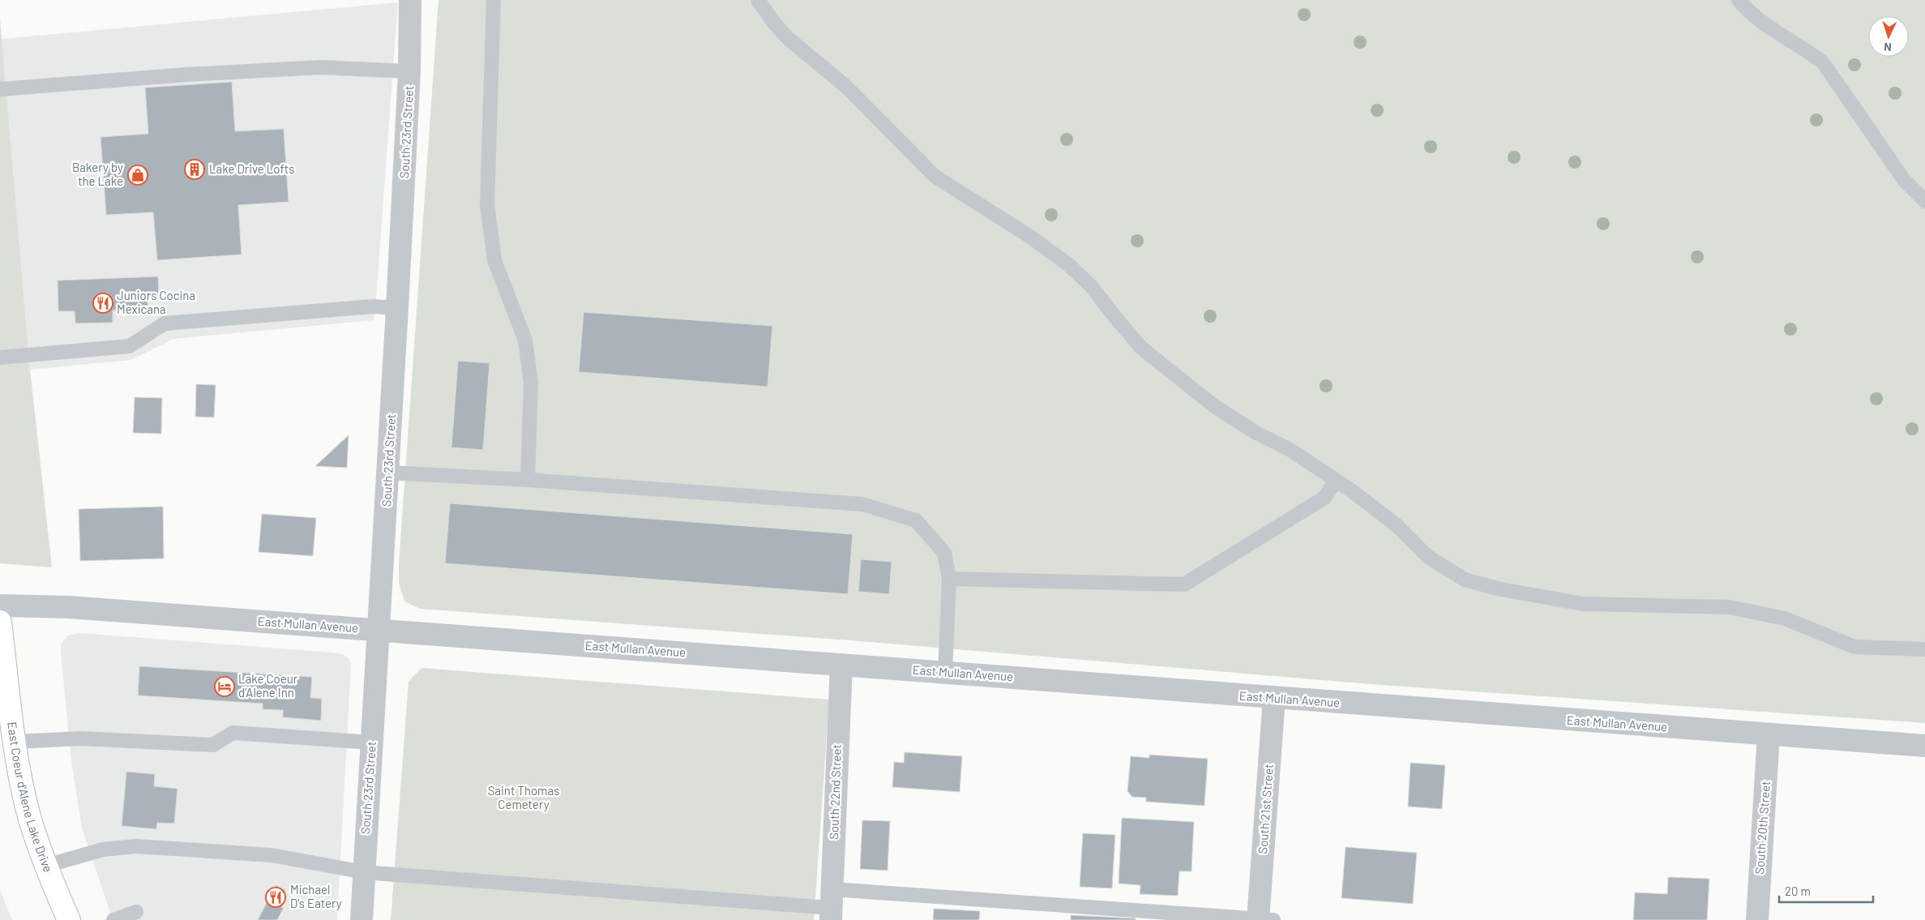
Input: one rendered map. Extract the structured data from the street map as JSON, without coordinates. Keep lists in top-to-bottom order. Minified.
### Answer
{"streets":{"street":["South 23rd Street","East Mullan Avenue","South 22nd Street","East Coeur d'Alene Lake Drive","South 21st Street","South 20th Street"]},"crossings":[["South 23rd Street","East Mullan Avenue"],["East Mullan Avenue","South 22nd Street"],["East Mullan Avenue","South 21st Street"],["East Mullan Avenue","South 20th Street"]],"parks":["Saint Thomas Cemetery"],"places":{"building":["Lake Drive Lofts"],"shop":["Bakery by the Lake"],"restaurant":["Juniors Cocina Mexicana","Michael D's Eatery"],"hotel":["Lake Coeur d'Alene Inn"]},"scale_bar":"20 m","north":"bottom"}
